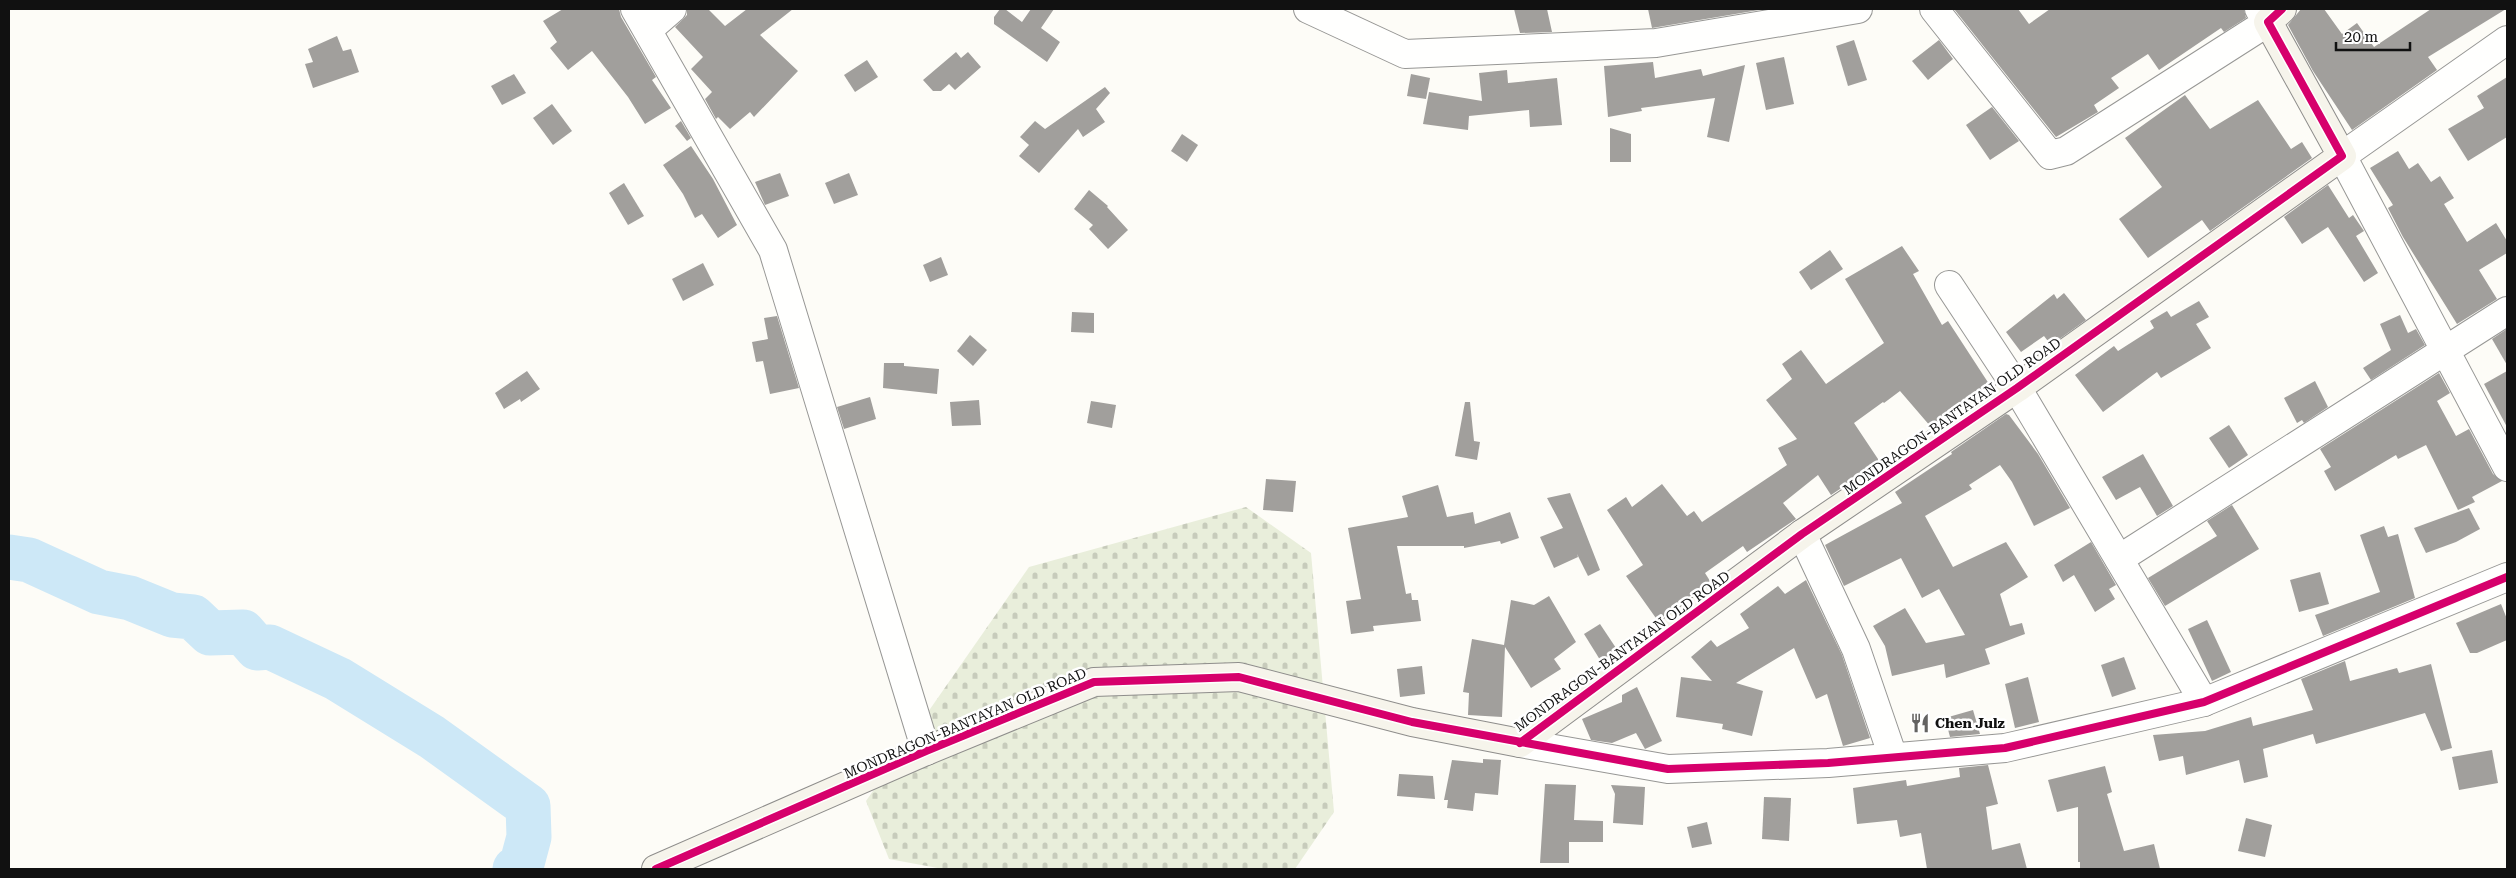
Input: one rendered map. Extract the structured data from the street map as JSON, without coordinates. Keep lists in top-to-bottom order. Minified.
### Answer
{"streets":{"street":["MONDRAGON-BANTAYAN OLD ROAD"]},"places":{"restaurant":["Chen Julz"]},"scale_bar":"20 m"}
